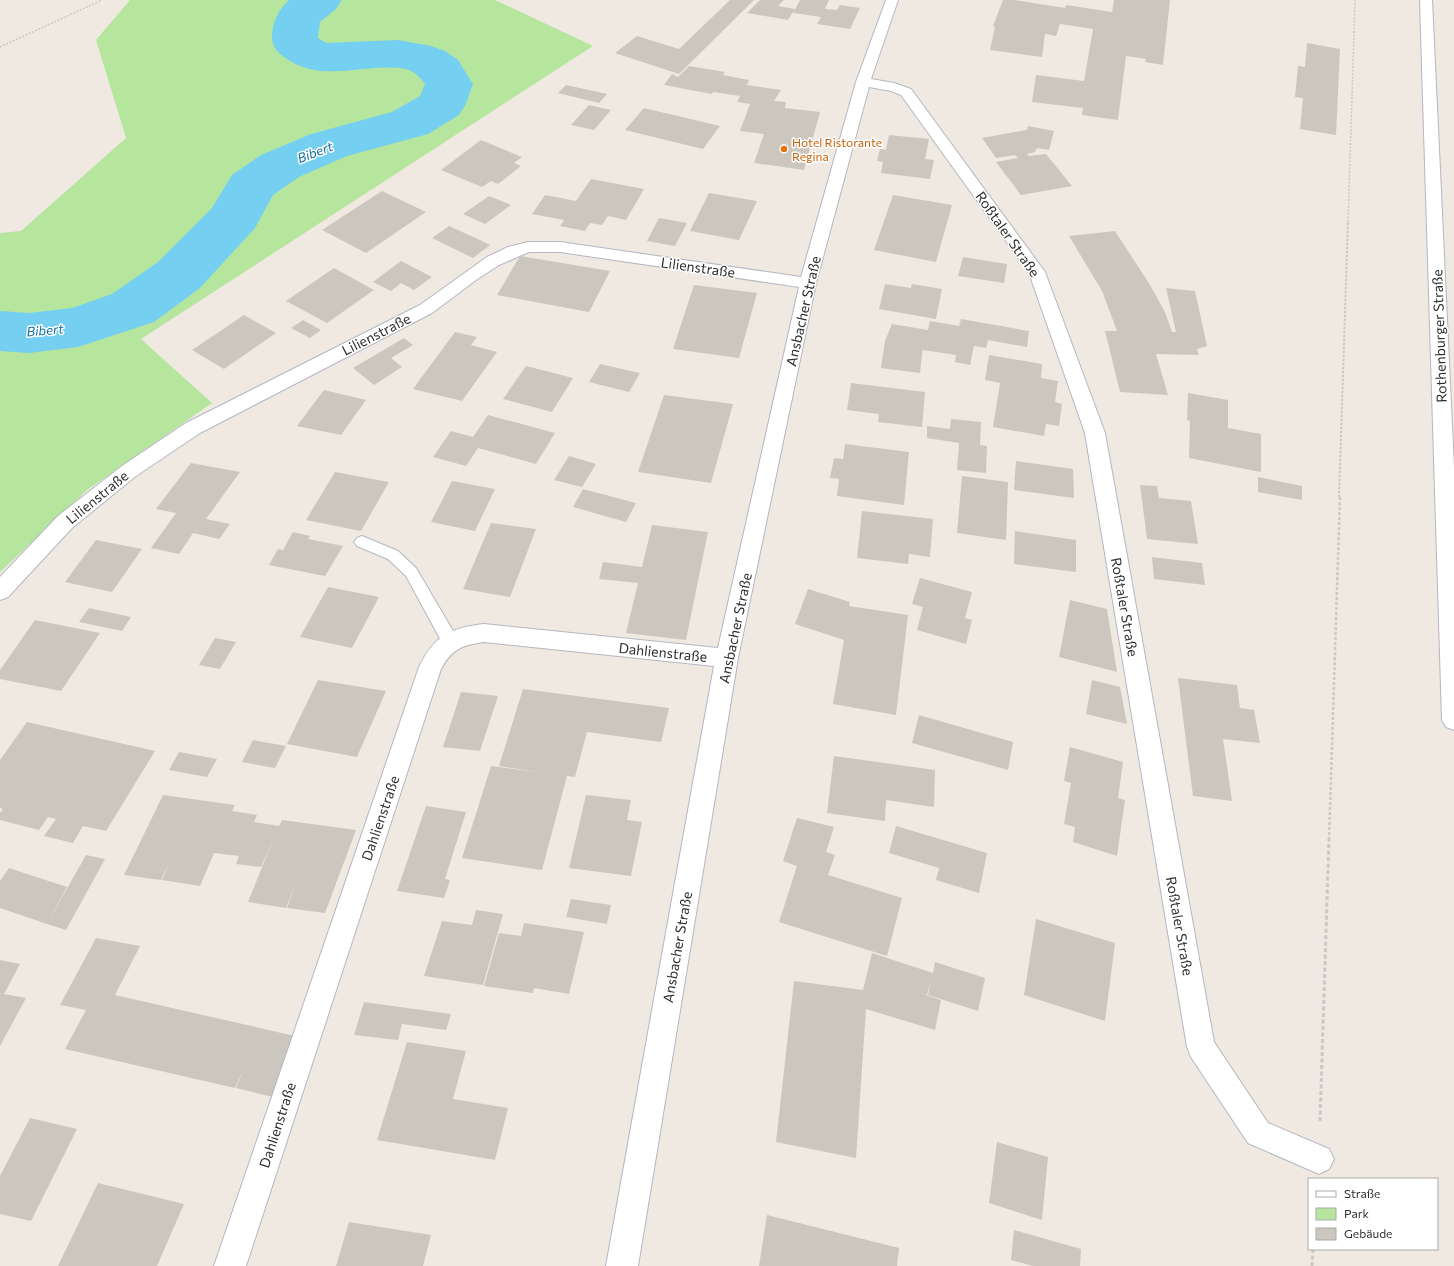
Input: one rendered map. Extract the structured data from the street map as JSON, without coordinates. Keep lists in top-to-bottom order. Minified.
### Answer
{"streets":{"street":["Roßtaler Straße","Lilienstraße","Ansbacher Straße","Rothenburger Straße","Dahlienstraße"]},"crossings":[["Roßtaler Straße","Ansbacher Straße"],["Lilienstraße","Ansbacher Straße"],["Ansbacher Straße","Dahlienstraße"]],"water":["Bibert"],"places":["Hotel Ristorante Regina"],"legend":["Straße","Park","Gebäude"]}
